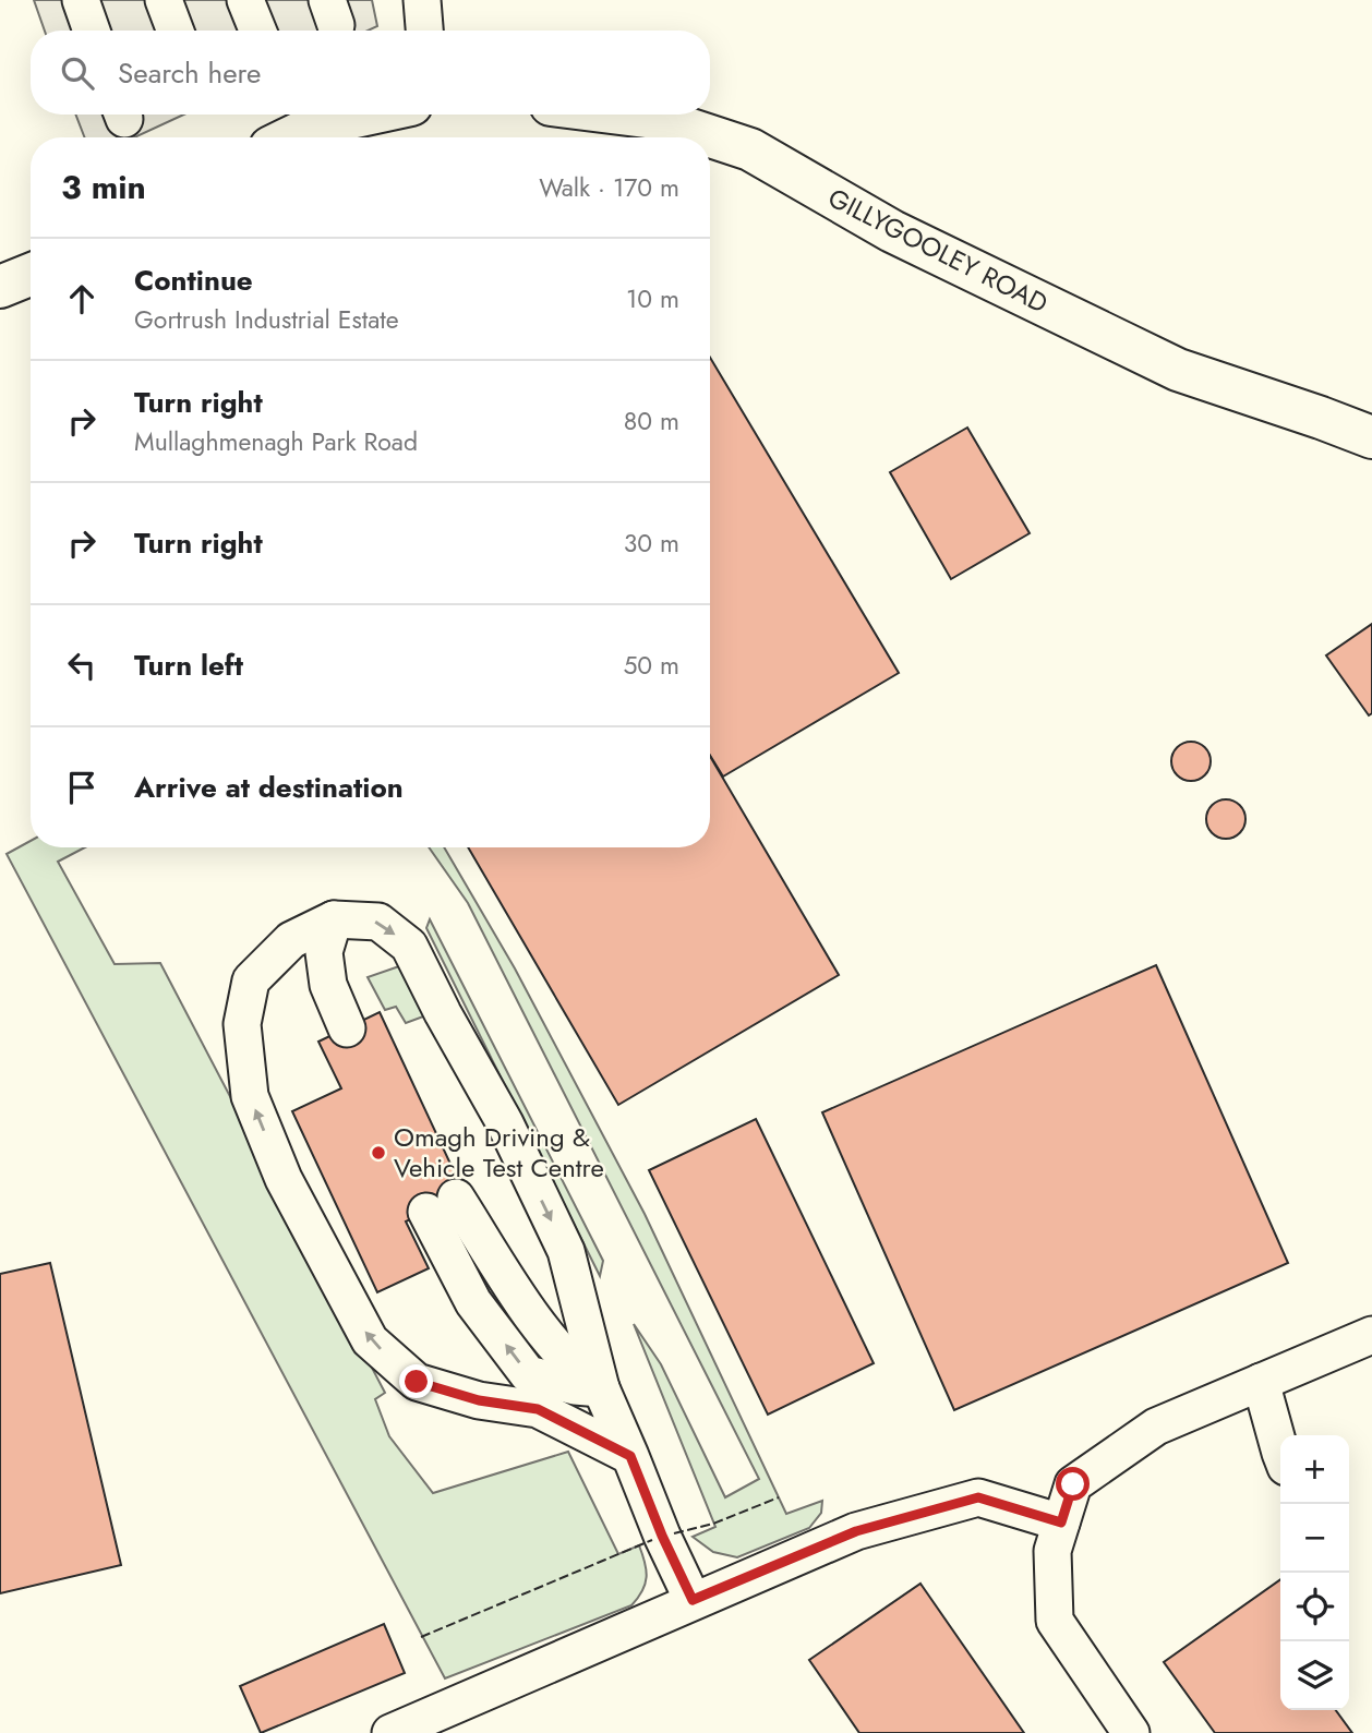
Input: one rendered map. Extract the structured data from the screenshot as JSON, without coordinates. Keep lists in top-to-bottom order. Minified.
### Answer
{"streets":{"main road":["GILLYGOOLEY ROAD"]},"places":["Omagh Driving & Vehicle Test Centre"],"page":{"search":"Search here","heading":["3 min","Walk · 170 m"],"list":[["Continue","Gortrush Industrial Estate","10 m"],["Turn right","Mullaghmenagh Park Road","80 m"],["Turn right","30 m"],["Turn left","50 m"],"Arrive at destination"],"map_buttons":["+","−"]}}
